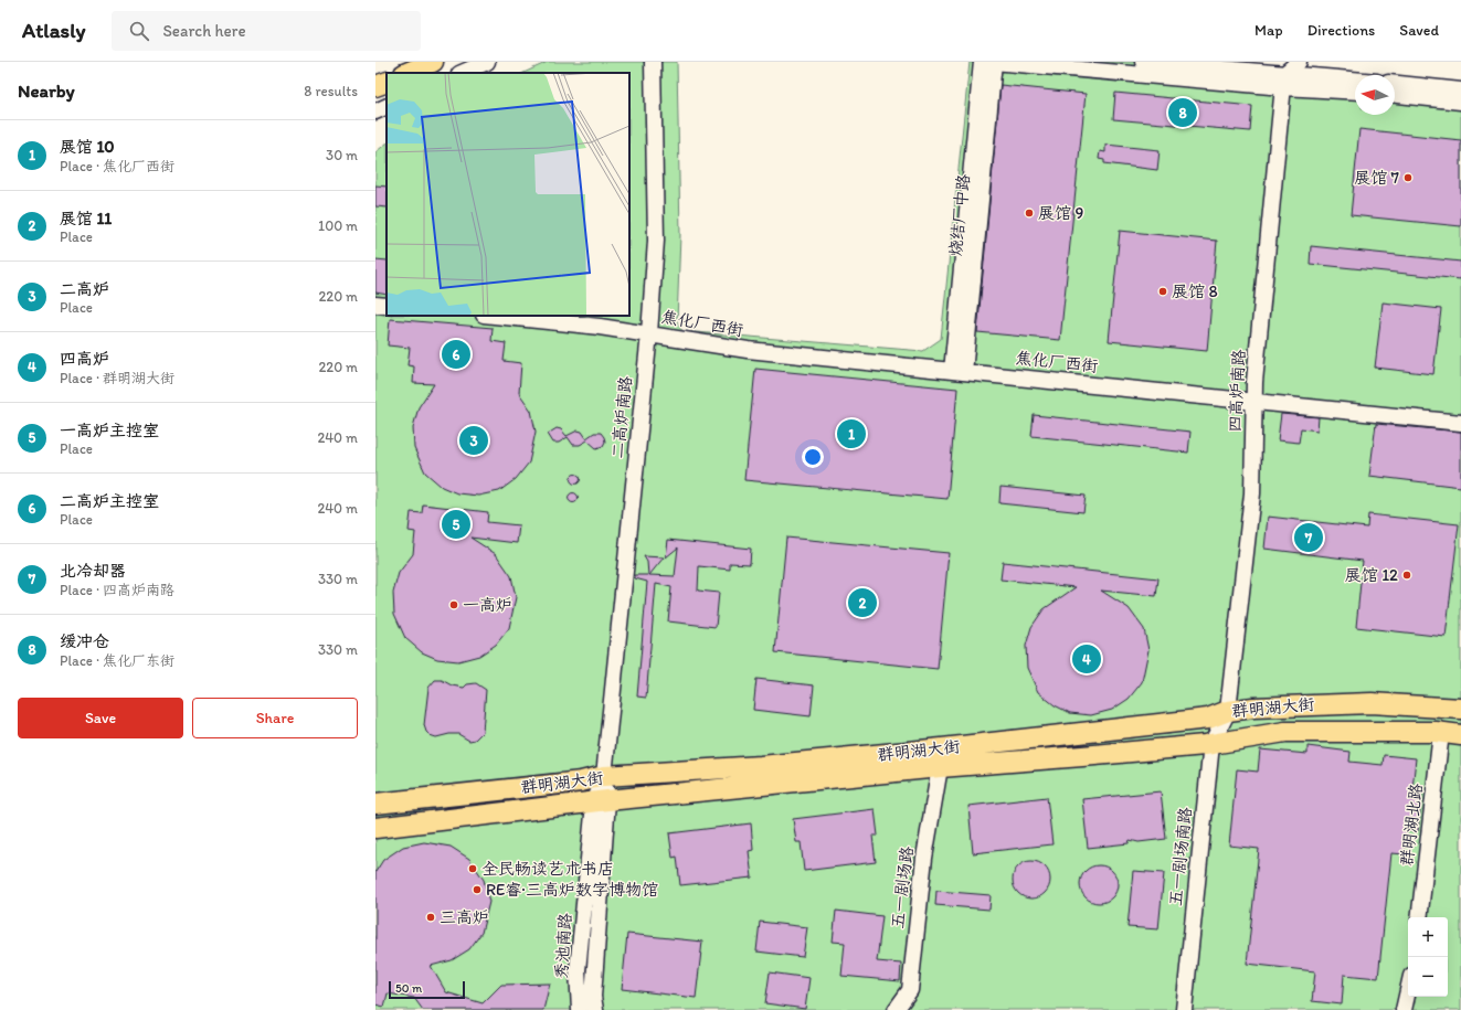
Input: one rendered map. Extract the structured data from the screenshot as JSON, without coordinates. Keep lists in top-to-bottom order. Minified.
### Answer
{"streets":{"main road":["群明湖大街"],"street":["烧结厂中路","焦化厂西街","四高炉南路","二高炉南路","群明湖北路","五一剧场南路","五一剧场路","秀池南路"]},"crossings":[["烧结厂中路","焦化厂西街"],["焦化厂西街","四高炉南路"],["焦化厂西街","二高炉南路"],["四高炉南路","群明湖大街"],["四高炉南路","五一剧场南路"],["二高炉南路","群明湖大街"],["二高炉南路","秀池南路"],["群明湖大街","群明湖北路"],["群明湖大街","五一剧场南路"],["群明湖大街","五一剧场路"],["群明湖大街","秀池南路"]],"places":["展馆 7","展馆 9","展馆 8","展馆 12","一高炉","全民畅读艺术书店","RE睿·三高炉数字博物馆","三高炉"],"scale_bar":"50 m","north":"left","page":{"header":"Atlasly","search":"Search here","nav":["Map","Directions","Saved"],"heading":["Nearby","8 results"],"pins":["8","6","1","3","5","7","2","4"],"list":[{"mark":"1","name":"展馆 10","note":"Place · 焦化厂西街","value":"30 m"},{"mark":"2","name":"展馆 11","note":"Place","value":"100 m"},{"mark":"3","name":"二高炉","note":"Place","value":"220 m"},{"mark":"4","name":"四高炉","note":"Place · 群明湖大街","value":"220 m"},{"mark":"5","name":"一高炉主控室","note":"Place","value":"240 m"},{"mark":"6","name":"二高炉主控室","note":"Place","value":"240 m"},{"mark":"7","name":"北冷却器","note":"Place · 四高炉南路","value":"330 m"},{"mark":"8","name":"缓冲仓","note":"Place · 焦化厂东街","value":"330 m"}],"buttons":["Save","Share"],"map_buttons":["+","−"],"scale":"50 m"}}
